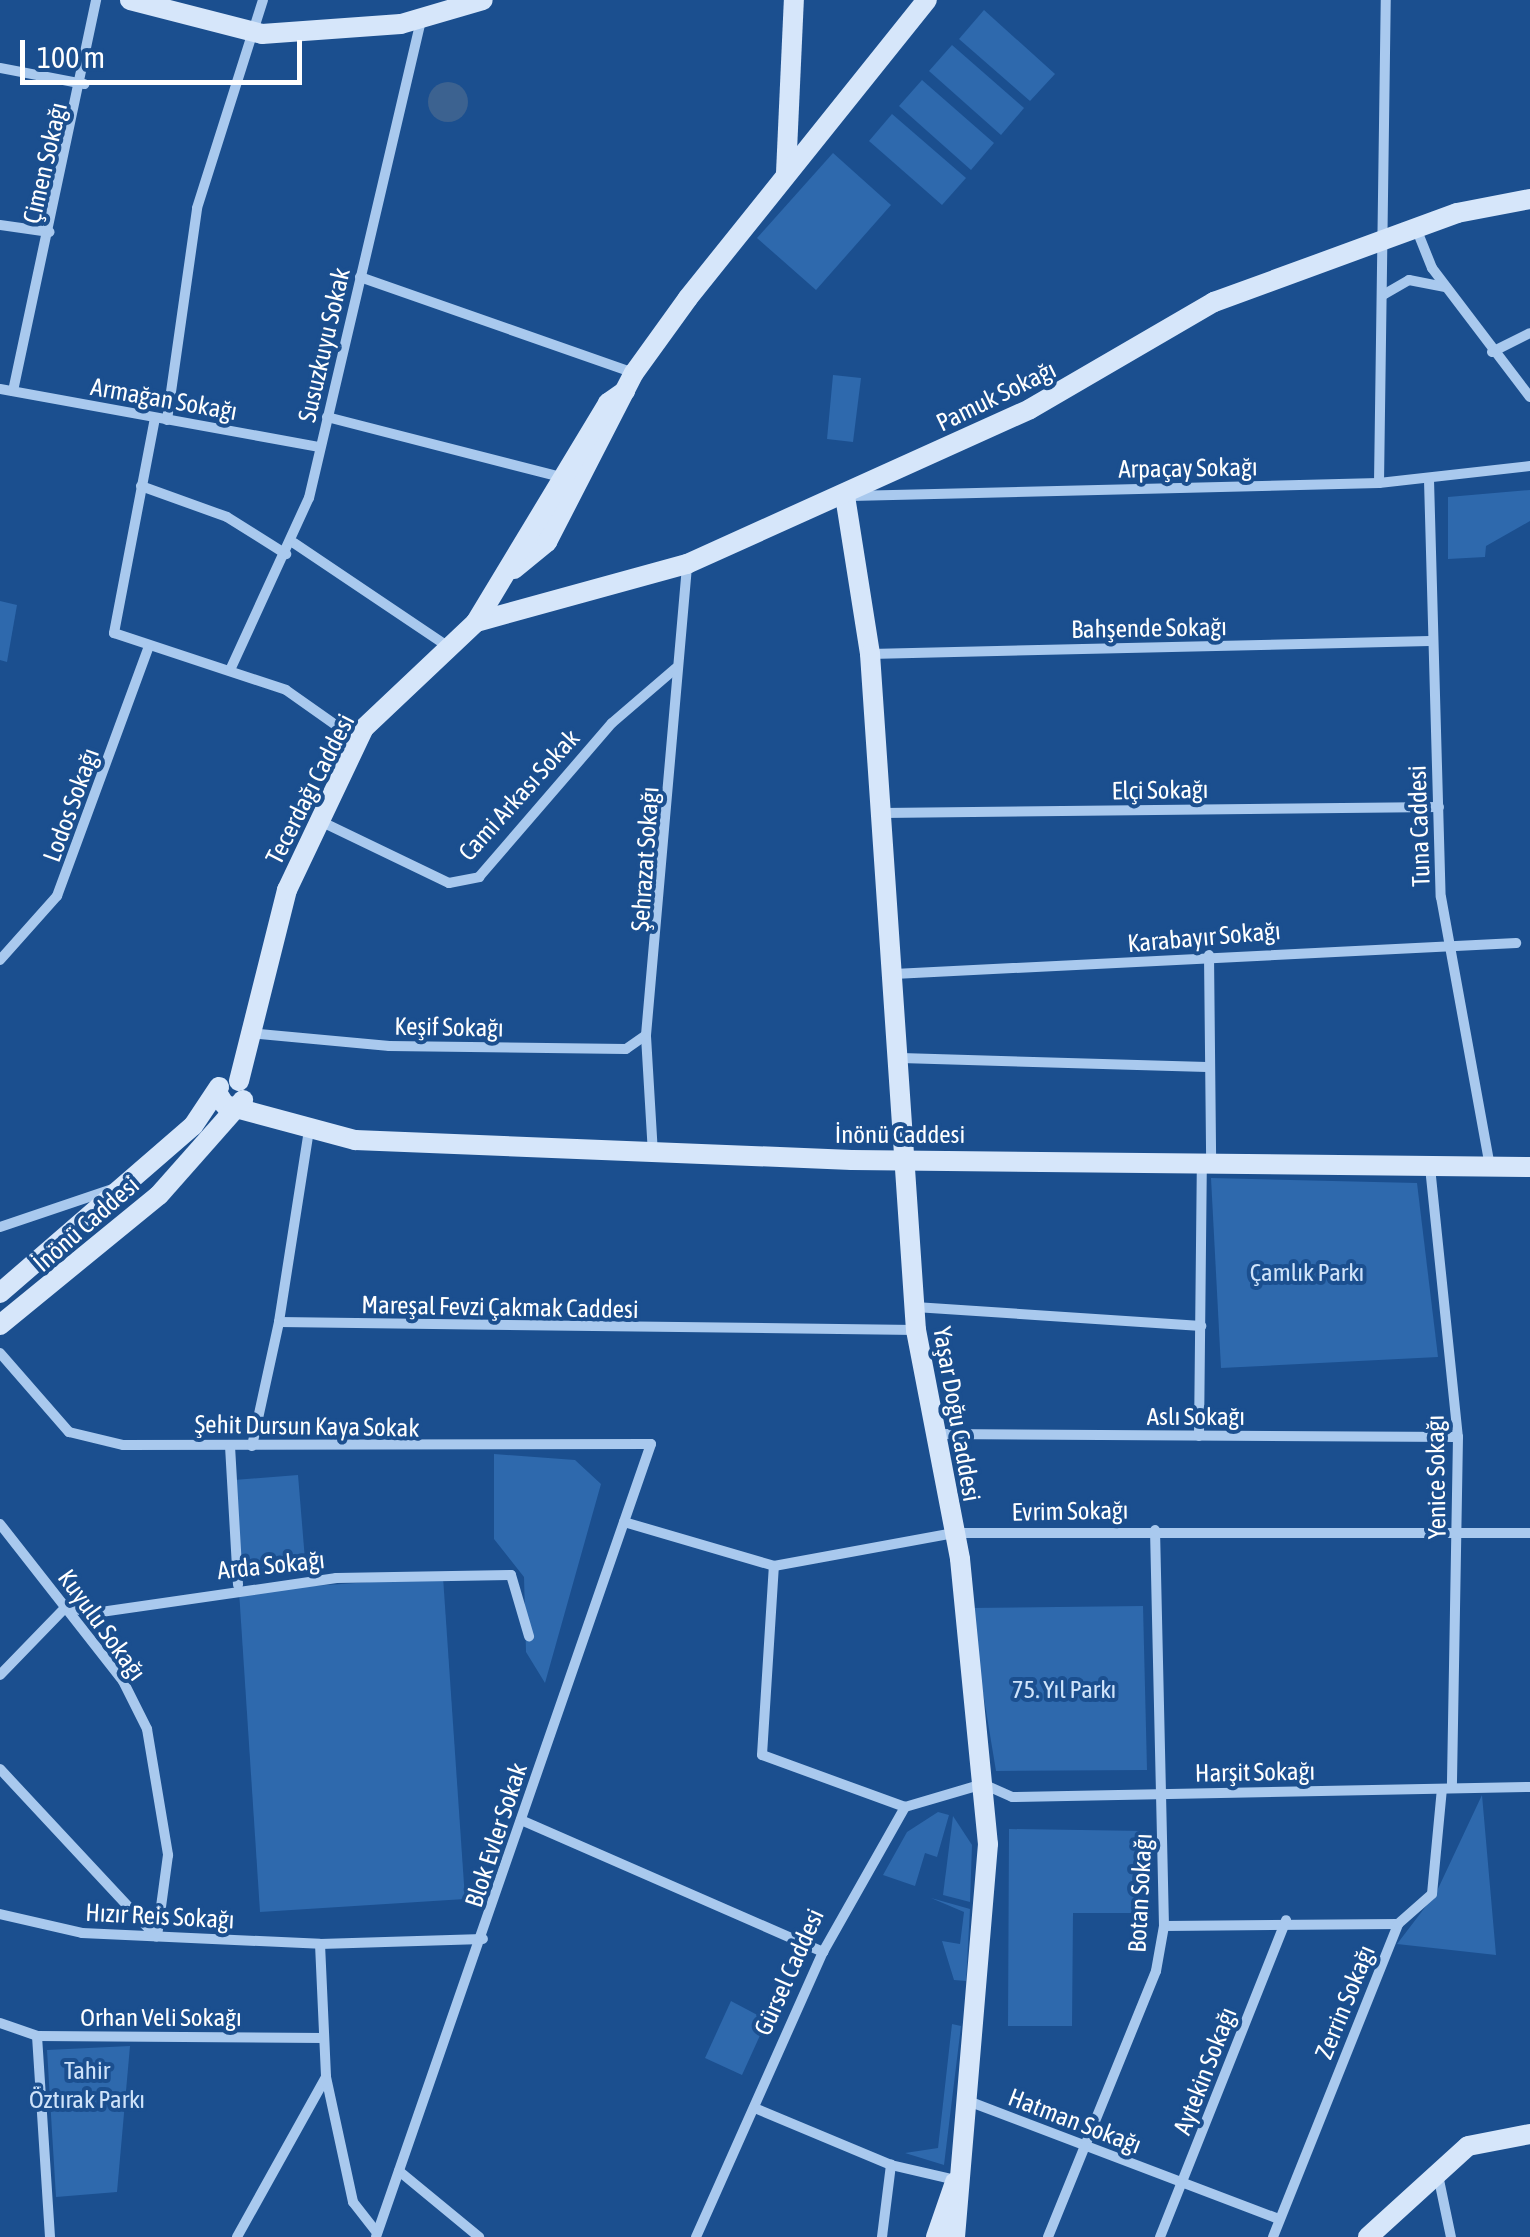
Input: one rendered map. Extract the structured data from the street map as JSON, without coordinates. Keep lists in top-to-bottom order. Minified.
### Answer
{"streets":{"street":["Çimen Sokağı","Susuzkuyu Sokak","Pamuk Sokağı","Armağan Sokağı","Arpaçay Sokağı","Bahşende Sokağı","Tecerdağı Caddesi","Elçi Sokağı","Cami Arkası Sokak","Lodos Sokağı","Tuna Caddesi","Şehrazat Sokağı","Karabayır Sokağı","Keşif Sokağı","İnönü Caddesi","Mareşal Fevzi Çakmak Caddesi","Yaşar Doğu Caddesi","Aslı Sokağı","Şehit Dursun Kaya Sokak","Yenice Sokağı","Evrim Sokağı","Arda Sokağı","Kuyulu Sokağı","Harşit Sokağı","Blok Evler Sokak","Botan Sokağı","Hızır Reis Sokağı","Gürsel Caddesi","Zerrin Sokağı","Orhan Veli Sokağı","Aytekin Sokağı","Hatman Sokağı"]},"crossings":[["Çimen Sokağı","Armağan Sokağı"],["Susuzkuyu Sokak","Armağan Sokağı"],["Pamuk Sokağı","Arpaçay Sokağı"],["Pamuk Sokağı","Tecerdağı Caddesi"],["Pamuk Sokağı","Şehrazat Sokağı"],["Arpaçay Sokağı","Tuna Caddesi"],["Bahşende Sokağı","Tuna Caddesi"],["Bahşende Sokağı","Yaşar Doğu Caddesi"],["Tecerdağı Caddesi","Cami Arkası Sokak"],["Tecerdağı Caddesi","Keşif Sokağı"],["Tecerdağı Caddesi","İnönü Caddesi"],["Elçi Sokağı","Tuna Caddesi"],["Elçi Sokağı","Yaşar Doğu Caddesi"],["Cami Arkası Sokak","Şehrazat Sokağı"],["Tuna Caddesi","Karabayır Sokağı"],["Tuna Caddesi","İnönü Caddesi"],["Şehrazat Sokağı","Keşif Sokağı"],["Şehrazat Sokağı","İnönü Caddesi"],["Karabayır Sokağı","Yaşar Doğu Caddesi"],["İnönü Caddesi","Yaşar Doğu Caddesi"],["İnönü Caddesi","Yenice Sokağı"],["Mareşal Fevzi Çakmak Caddesi","Yaşar Doğu Caddesi"],["Yaşar Doğu Caddesi","Aslı Sokağı"],["Yaşar Doğu Caddesi","Evrim Sokağı"],["Yaşar Doğu Caddesi","Harşit Sokağı"],["Yaşar Doğu Caddesi","Hatman Sokağı"],["Aslı Sokağı","Yenice Sokağı"],["Şehit Dursun Kaya Sokak","Blok Evler Sokak"],["Yenice Sokağı","Evrim Sokağı"],["Yenice Sokağı","Harşit Sokağı"],["Yenice Sokağı","Zerrin Sokağı"],["Evrim Sokağı","Botan Sokağı"],["Arda Sokağı","Kuyulu Sokağı"],["Kuyulu Sokağı","Hızır Reis Sokağı"],["Harşit Sokağı","Botan Sokağı"],["Harşit Sokağı","Zerrin Sokağı"],["Blok Evler Sokak","Hızır Reis Sokağı"],["Botan Sokağı","Hatman Sokağı"],["Zerrin Sokağı","Hatman Sokağı"],["Aytekin Sokağı","Hatman Sokağı"]],"parks":["Çamlık Parkı","75. Yıl Parkı","Tahir Öztırak Parkı"],"scale_bar":"100 m"}
